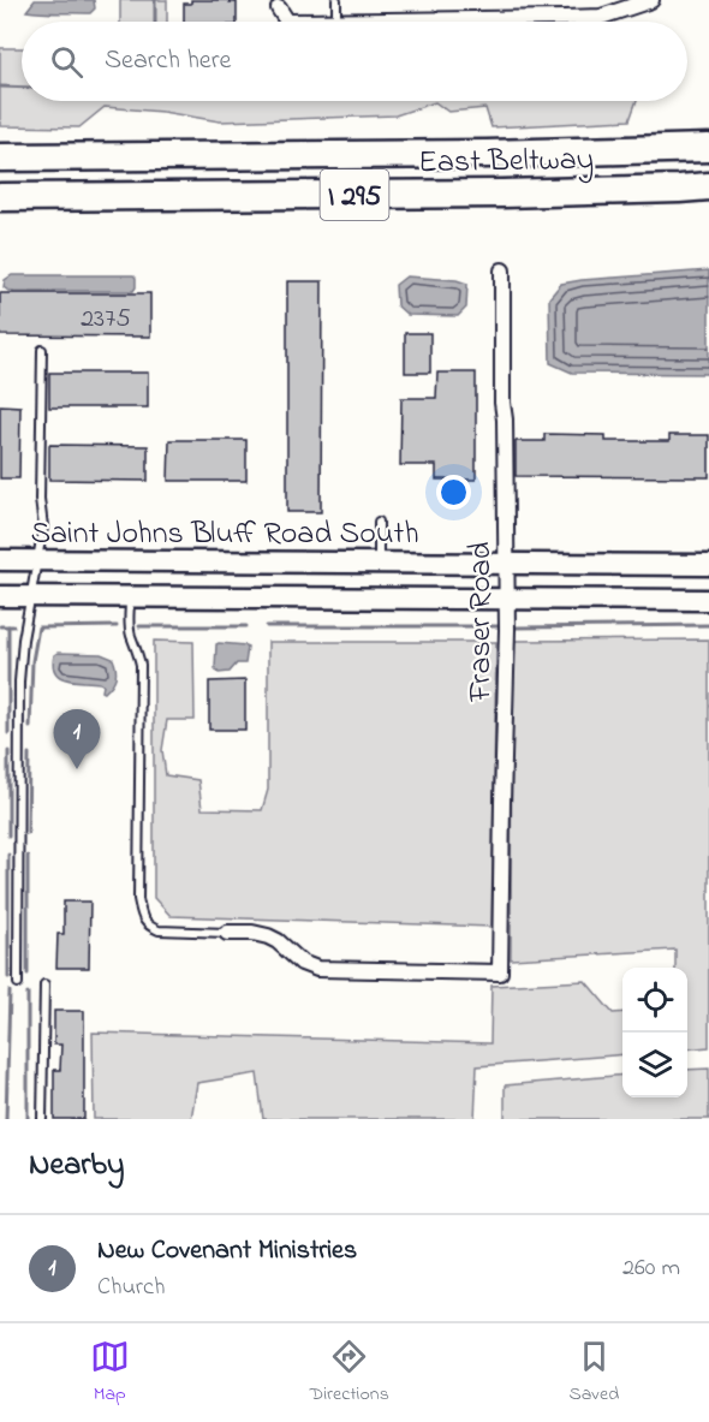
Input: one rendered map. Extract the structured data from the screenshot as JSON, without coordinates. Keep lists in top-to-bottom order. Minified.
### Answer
{"streets":{"highway":["East Beltway","I 295"],"main road":["Saint Johns Bluff Road South"],"street":["Fraser Road"]},"crossings":[["Saint Johns Bluff Road South","Fraser Road"]],"house_numbers":["2375"],"page":{"search":"Search here","pins":"1","heading":"Nearby","list":[{"mark":"1","name":"New Covenant Ministries","note":"Church","value":"260 m"}],"nav":["Map","Directions","Saved"]}}
